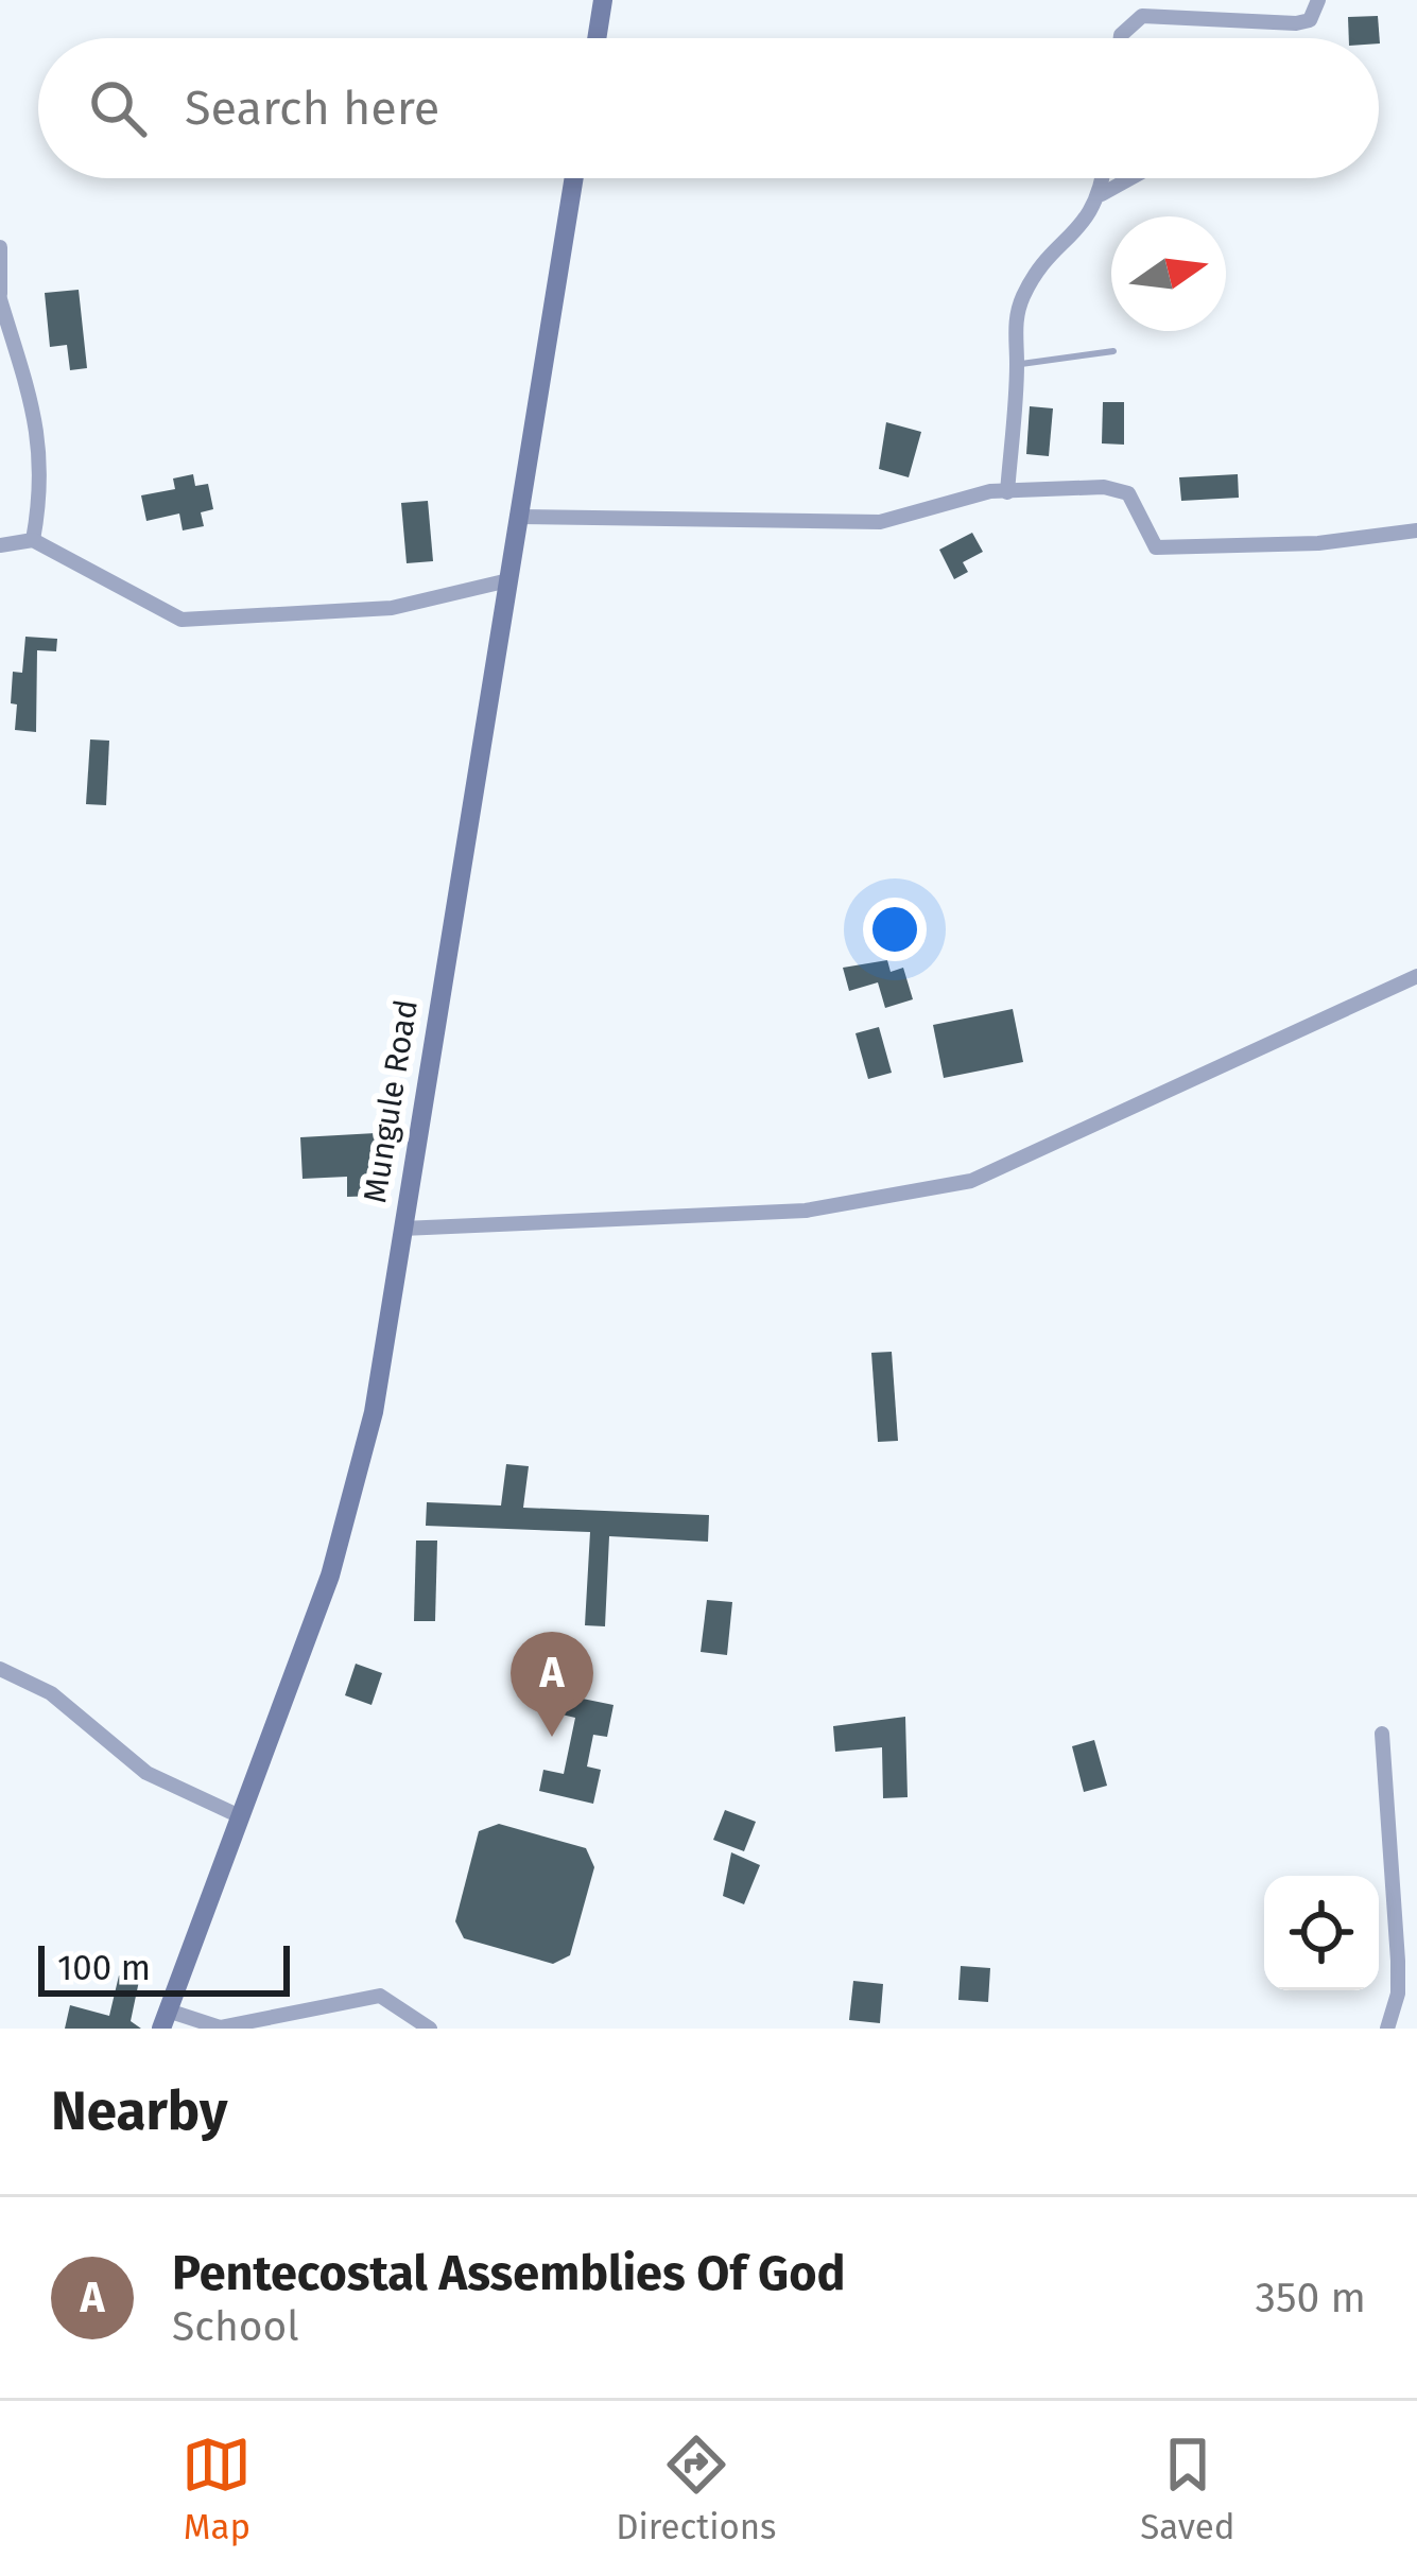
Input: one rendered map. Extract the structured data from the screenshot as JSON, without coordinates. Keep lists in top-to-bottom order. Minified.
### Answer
{"streets":{"street":["Mungule Road"]},"scale_bar":"100 m","north":"right","page":{"search":"Search here","pins":"A","scale":"100 m","heading":"Nearby","list":[{"mark":"A","name":"Pentecostal Assemblies Of God","note":"School","value":"350 m"}],"nav":["Map","Directions","Saved"]}}
